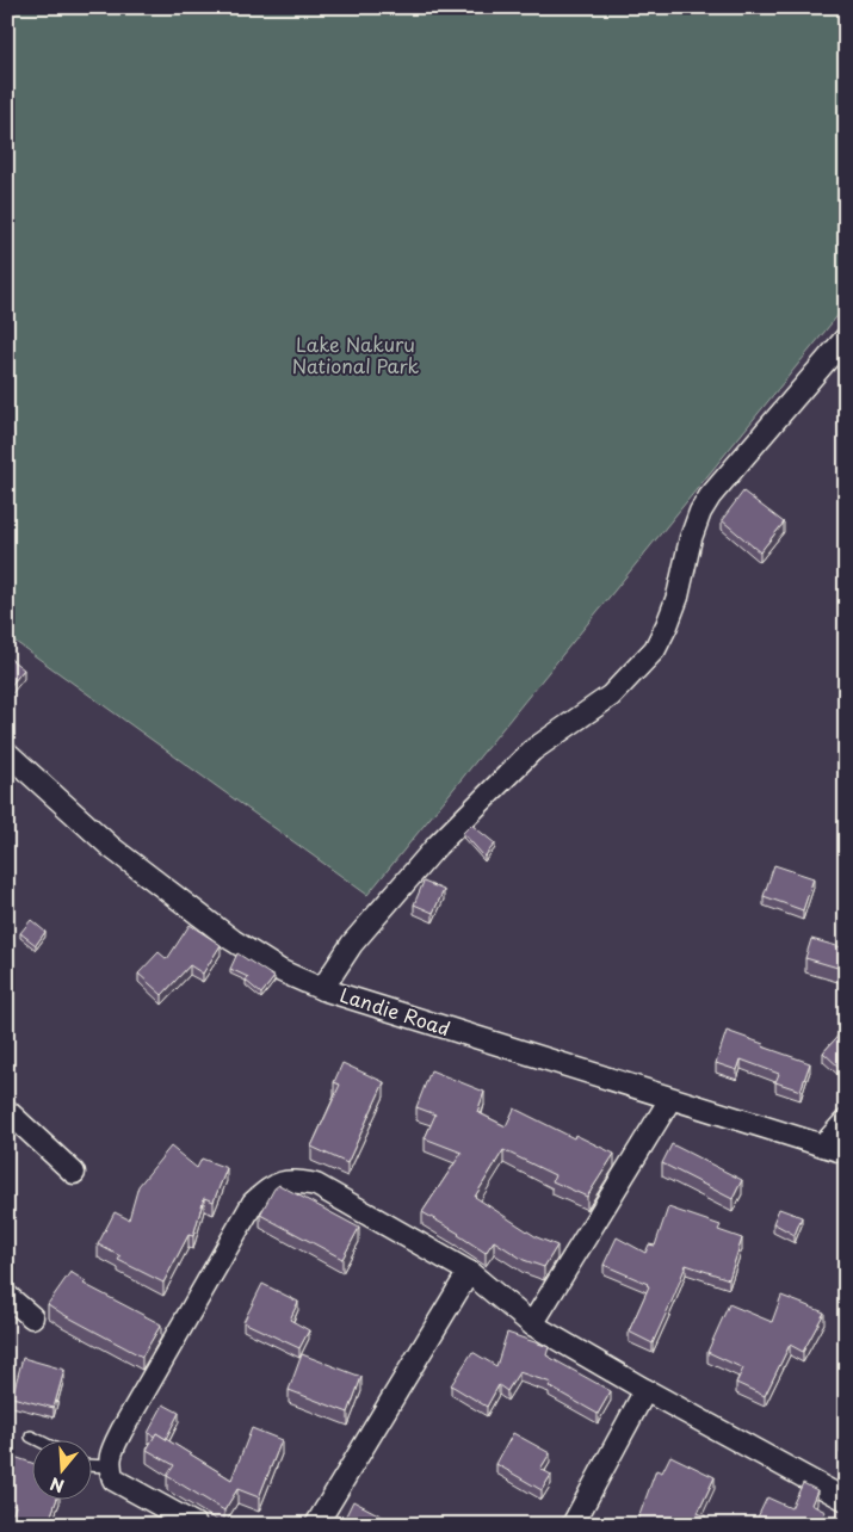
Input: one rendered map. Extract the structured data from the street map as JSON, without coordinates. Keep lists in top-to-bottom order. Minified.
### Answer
{"streets":{"street":["Landie Road"]},"parks":["Lake Nakuru National Park"],"north":"bottom"}
